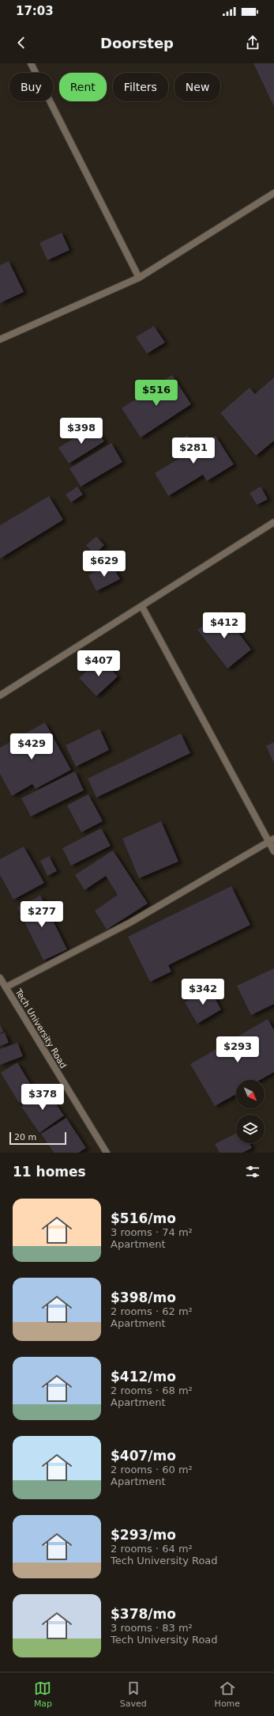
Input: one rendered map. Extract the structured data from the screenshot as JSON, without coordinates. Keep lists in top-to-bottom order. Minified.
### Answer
{"streets":{"street":["Tech University Road"]},"scale_bar":"20 m","north":"bottom right","page":{"status":"17:03","header":"Doorstep","chip":["Buy","Rent","Filters","New"],"price":["$516","$398","$281","$629","$412","$407","$429","$277","$342","$293","$378"],"scale":"20 m","heading":"11 homes","list":[{"name":"$516/mo","note":"3 rooms · 74 m² · Apartment"},{"name":"$398/mo","note":"2 rooms · 62 m² · Apartment"},{"name":"$412/mo","note":"2 rooms · 68 m² · Apartment"},{"name":"$407/mo","note":"2 rooms · 60 m² · Apartment"},{"name":"$293/mo","note":"2 rooms · 64 m² · Tech University Road"},{"name":"$378/mo","note":"3 rooms · 83 m² · Tech University Road"}],"tabs":["Map","Saved","Home"]}}
